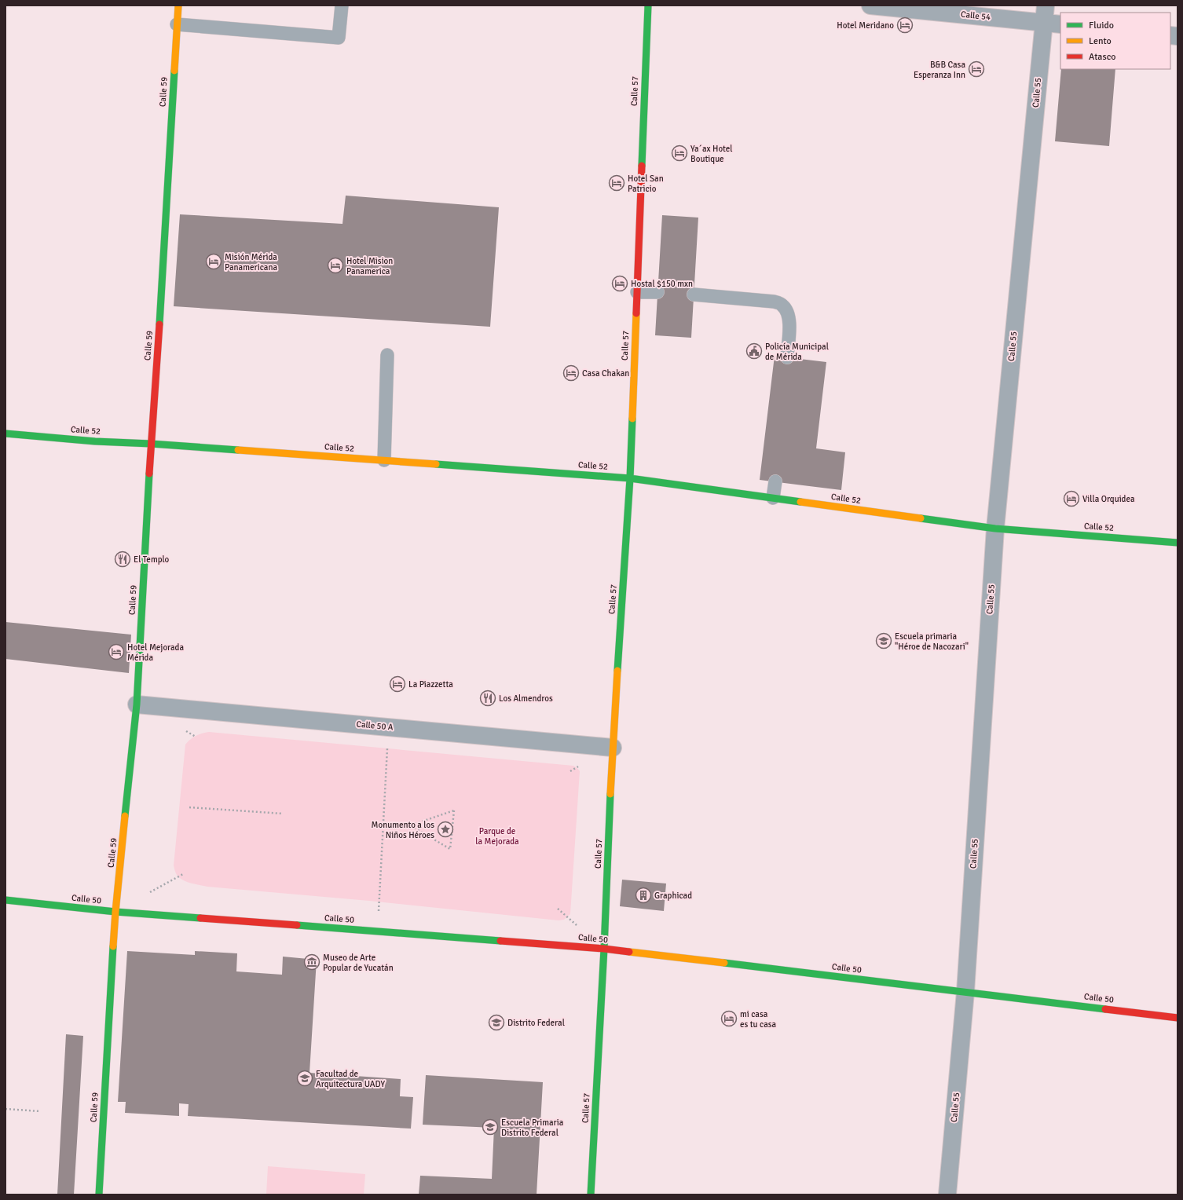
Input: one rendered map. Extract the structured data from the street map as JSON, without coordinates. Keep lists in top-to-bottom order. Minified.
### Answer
{"streets":{"main road":["Calle 57","Calle 59","Calle 52","Calle 50"],"street":["Calle 54","Calle 55","Calle 50 A"]},"crossings":[["Calle 54","Calle 55"],["Calle 57","Calle 52"],["Calle 57","Calle 50 A"],["Calle 57","Calle 50"],["Calle 59","Calle 52"],["Calle 59","Calle 50 A"],["Calle 59","Calle 50"],["Calle 55","Calle 52"],["Calle 55","Calle 50"]],"parks":["Parque de la Mejorada"],"places":{"hotel":["Hotel Meridano","B&B Casa Esperanza Inn","Ya´ax Hotel Boutique","Hotel San Patricio","Misión Mérida Panamericana","Hotel Mision Panamerica","Hostal $150 mxn","Casa Chakan","Villa Orquidea","Hotel Mejorada Mérida","La Piazzetta","mi casa es tu casa"],"public building":["Policía Municipal de Mérida"],"restaurant":["El Templo","Los Almendros"],"school or university":["Escuela primaria \"Héroe de Nacozari\"","Distrito Federal","Facultad de Arquitectura UADY","Escuela Primaria Distrito Federal"],"place":["Monumento a los Niños Héroes"],"building":["Graphicad"],"museum":["Museo de Arte Popular de Yucatán"]},"legend":["Fluido","Lento","Atasco"]}
